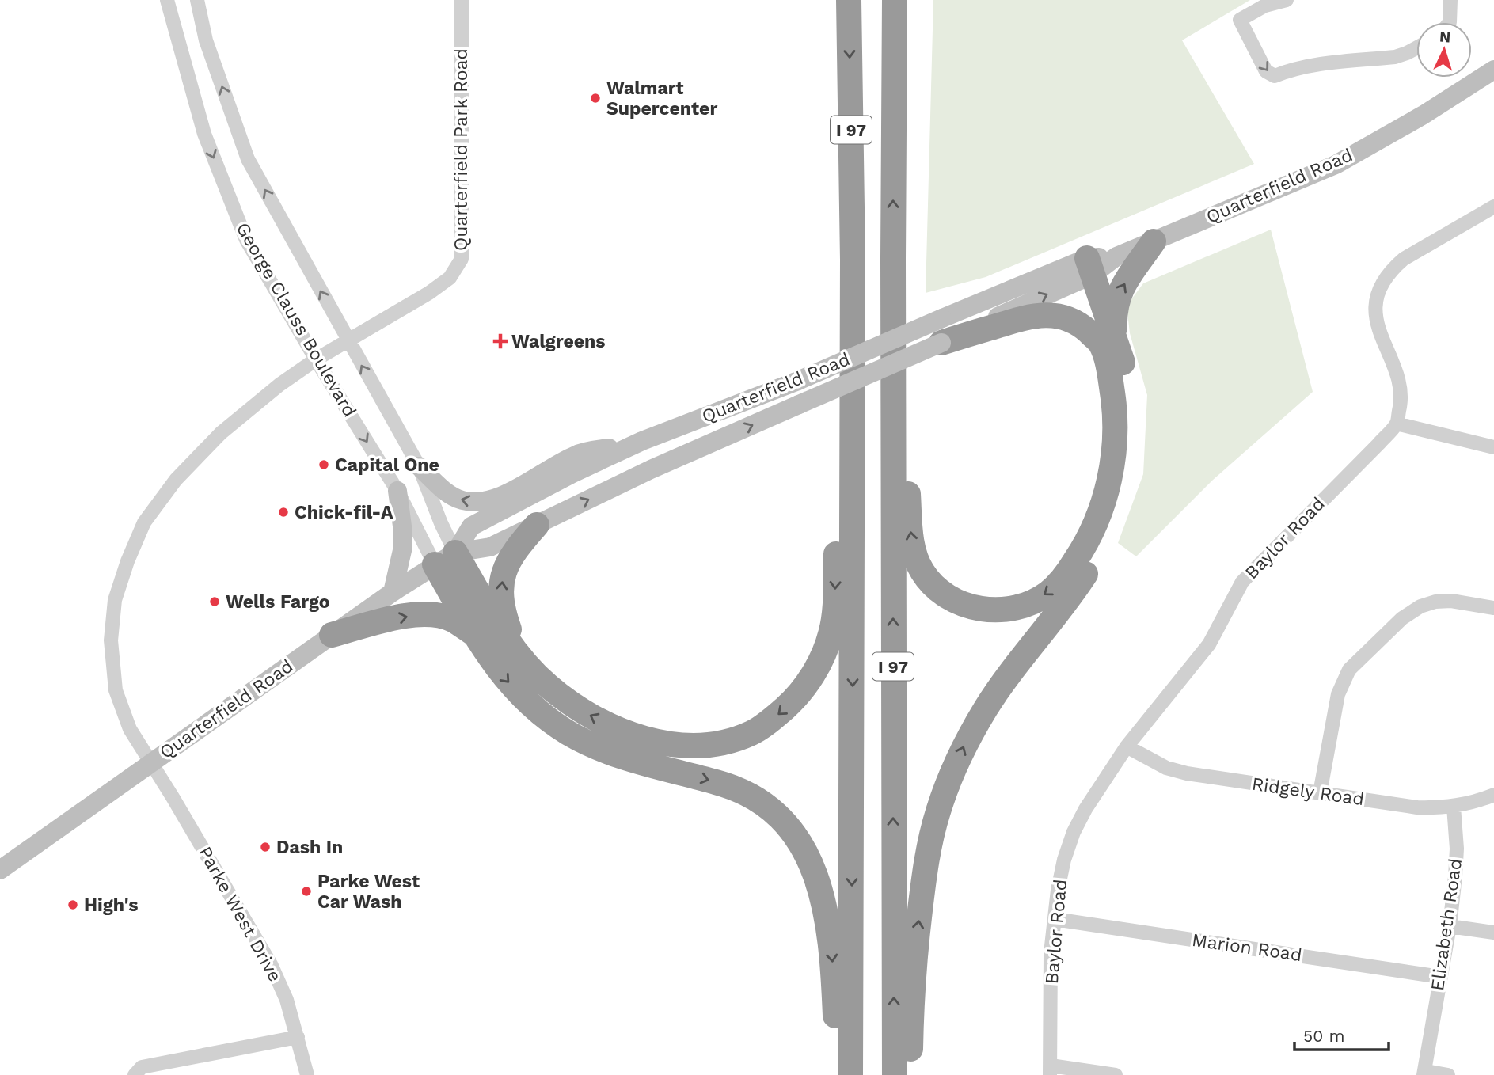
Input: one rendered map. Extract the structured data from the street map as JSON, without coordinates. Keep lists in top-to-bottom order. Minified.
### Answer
{"streets":{"highway":["I 97"],"main road":["Quarterfield Road"],"street":["Quarterfield Park Road","George Clauss Boulevard","Baylor Road","Ridgely Road","Parke West Drive","Elizabeth Road","Marion Road"]},"crossings":[["Quarterfield Park Road","Quarterfield Road"],["Quarterfield Park Road","George Clauss Boulevard"],["Quarterfield Park Road","Parke West Drive"],["Quarterfield Road","George Clauss Boulevard"],["Quarterfield Road","Parke West Drive"],["Baylor Road","Ridgely Road"],["Baylor Road","Marion Road"],["Ridgely Road","Elizabeth Road"],["Elizabeth Road","Marion Road"]],"places":{"other":["Walmart Supercenter","Capital One","Chick-fil-A","Wells Fargo","Dash In","Parke West Car Wash","High's"],"health":["Walgreens"]},"scale_bar":"50 m","north":"top"}
